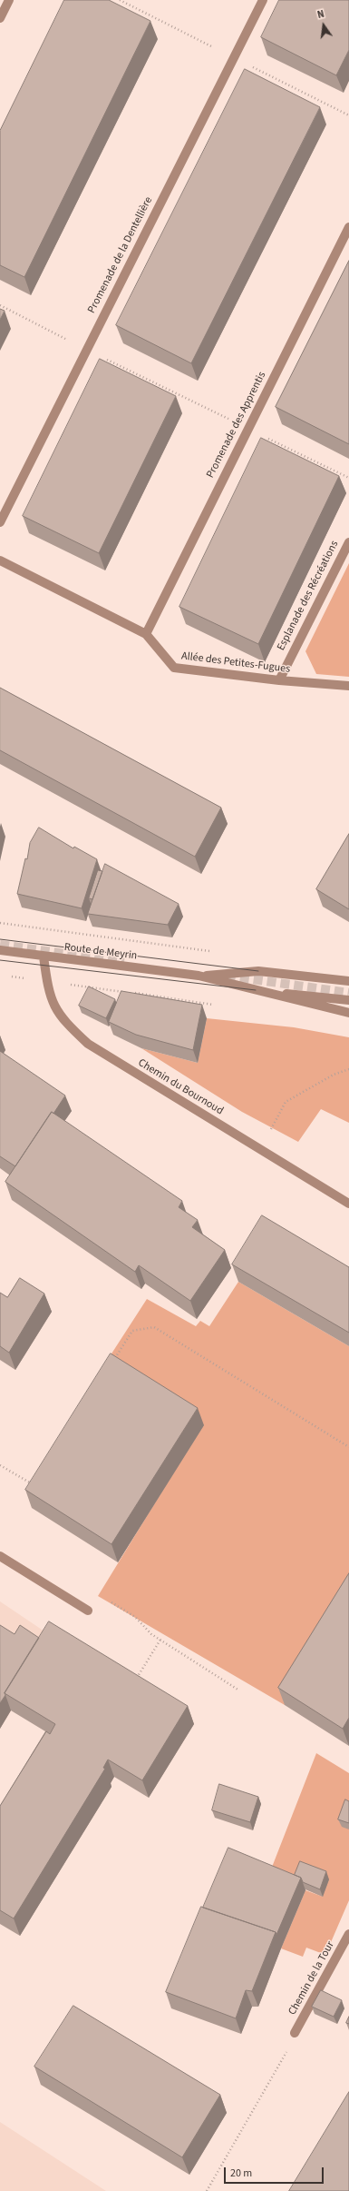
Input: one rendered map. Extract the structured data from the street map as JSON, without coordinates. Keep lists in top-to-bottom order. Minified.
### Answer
{"streets":{"street":["Promenade de la Dentellière","Promenade des Apprentis","Esplanade des Récréations","Allée des Petites-Fugues","Route de Meyrin","Chemin du Bournoud","Chemin de la Tour"]},"crossings":[["Promenade des Apprentis","Allée des Petites-Fugues"],["Esplanade des Récréations","Allée des Petites-Fugues"],["Route de Meyrin","Chemin du Bournoud"]],"scale_bar":"20 m","north":"top"}
